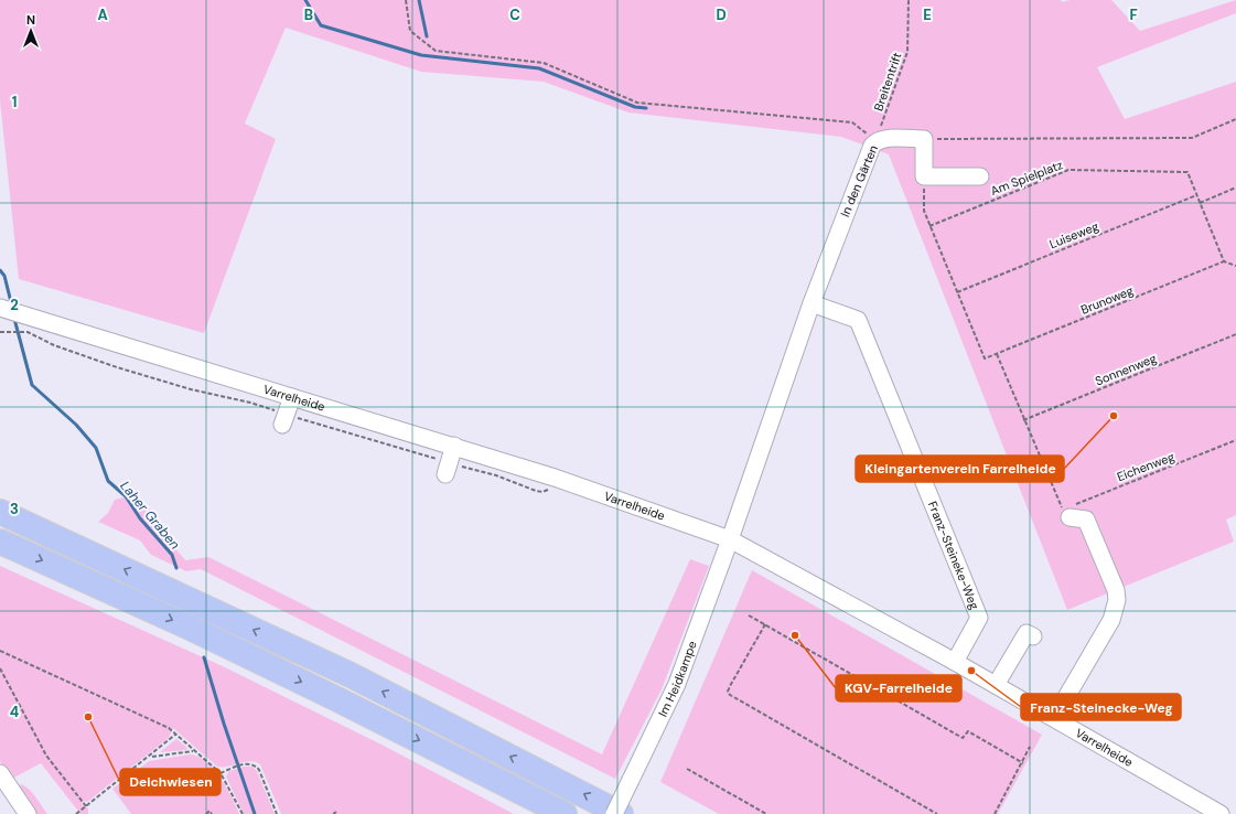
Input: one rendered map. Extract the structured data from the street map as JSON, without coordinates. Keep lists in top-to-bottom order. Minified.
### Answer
{"streets":{"street":["In den Gärten","Varrelheide","Franz-Steineke-Weg","Im Heidkampe"],"path":["Breitentrift","Am Spielplatz","Luiseweg","Brunoweg","Sonnenweg","Eichenweg"]},"crossings":[["Breitentrift","In den Gärten"],["Am Spielplatz","Luiseweg"],["In den Gärten","Varrelheide"],["In den Gärten","Franz-Steineke-Weg"],["In den Gärten","Im Heidkampe"],["Varrelheide","Franz-Steineke-Weg"],["Varrelheide","Im Heidkampe"]],"water":["Laher Graben"],"places":["Kleingartenverein Farrelheide","KGV-Farrelheide","Franz-Steinecke-Weg","Deichwiesen"],"north":"top","grid":{"columns":["A","B","C","D","E","F"],"rows":["1","2","3","4"]}}
